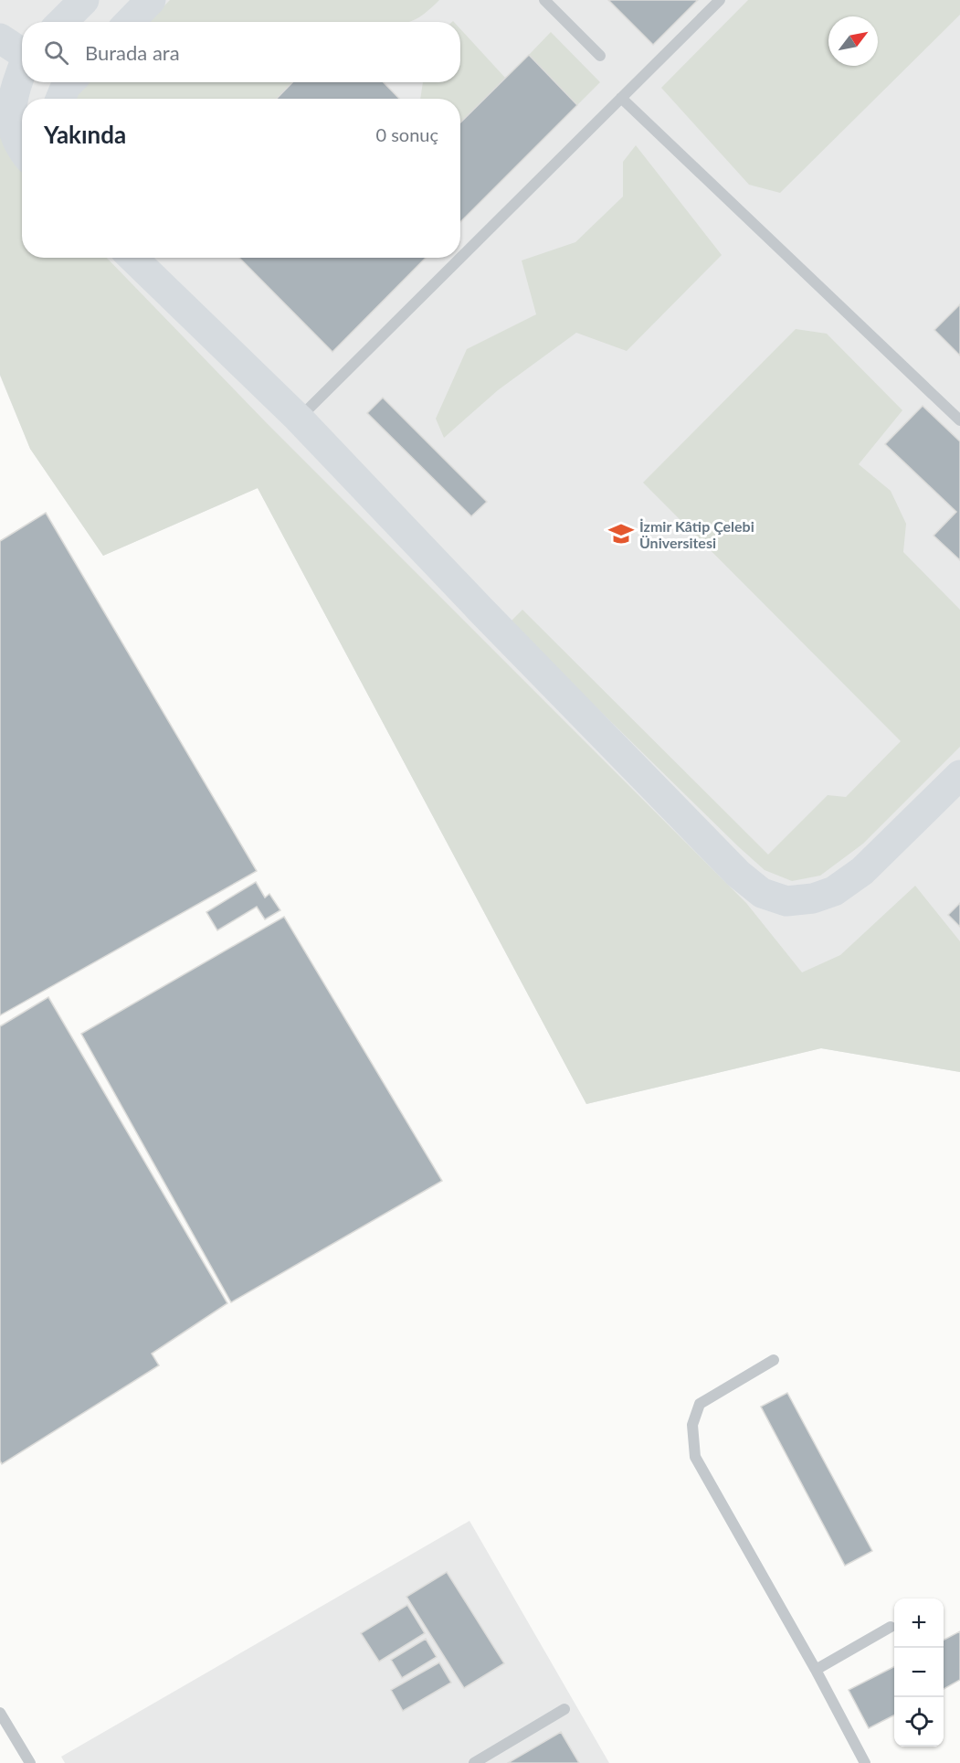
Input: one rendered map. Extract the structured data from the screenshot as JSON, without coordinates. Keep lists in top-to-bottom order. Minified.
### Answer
{"places":{"school or university":["İzmir Kâtip Çelebi Üniversitesi"]},"north":"top right","page":{"search":"Burada ara","heading":["Yakında","0 sonuç"],"map_buttons":["+","−"]}}
